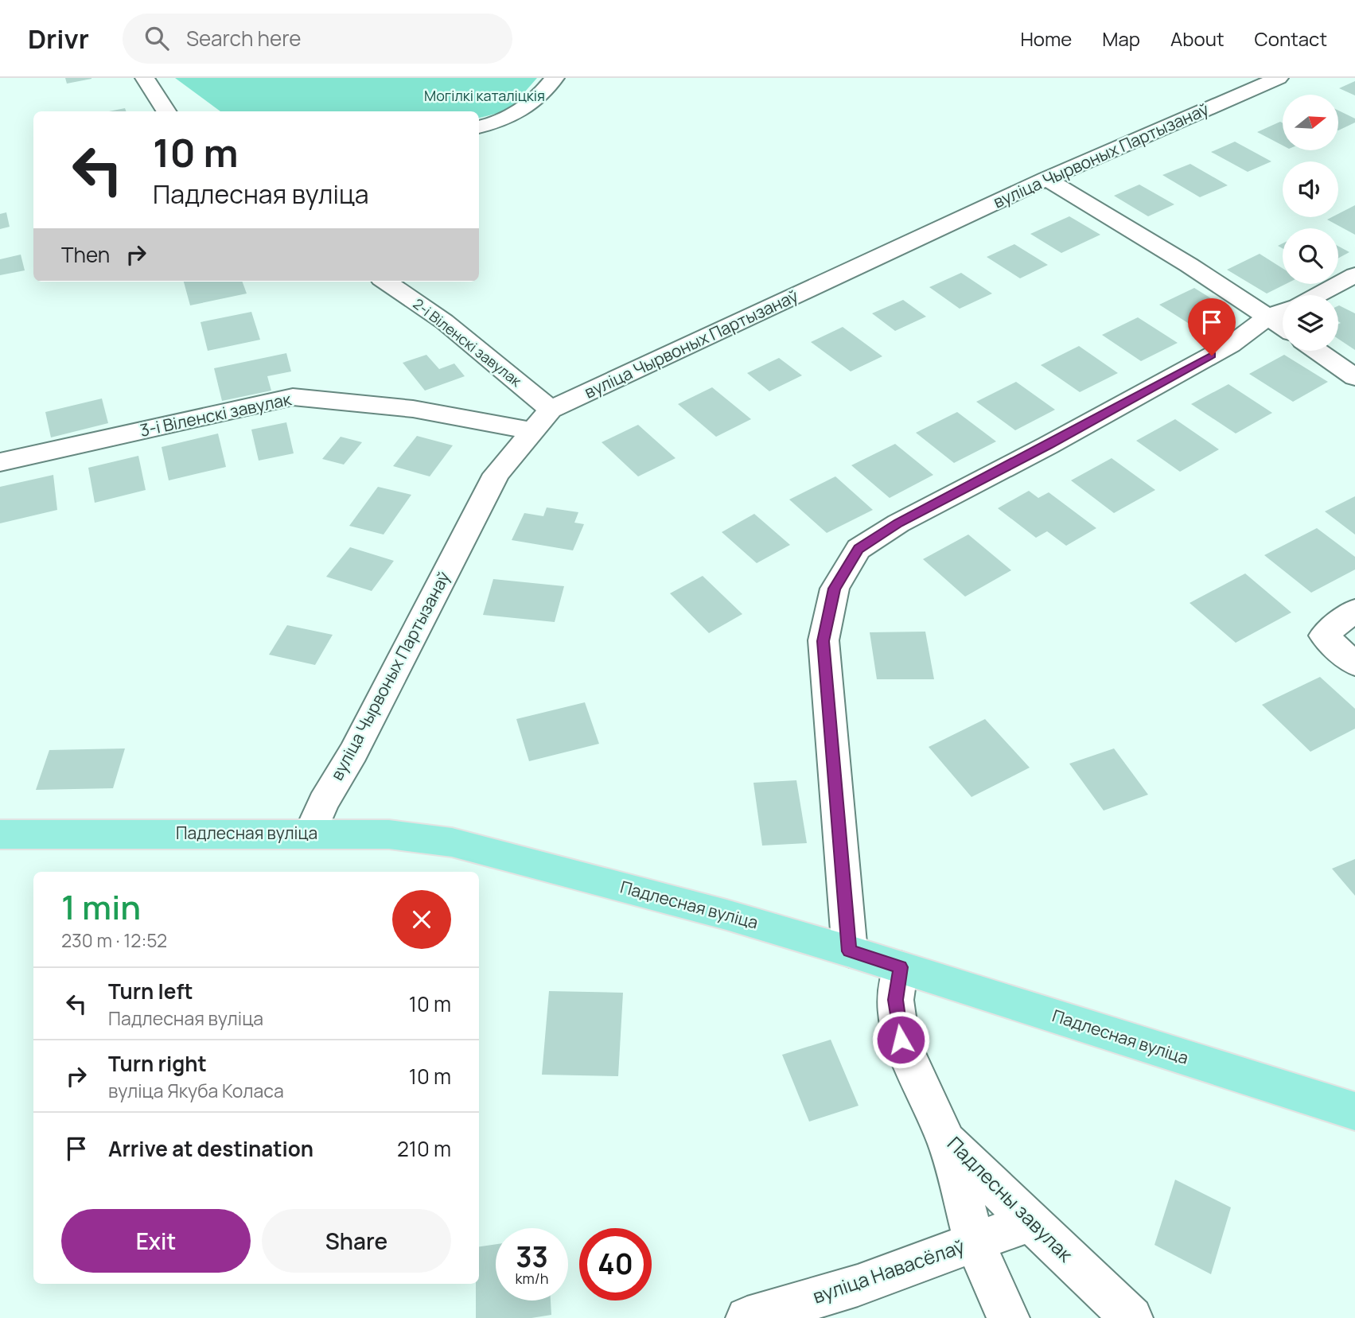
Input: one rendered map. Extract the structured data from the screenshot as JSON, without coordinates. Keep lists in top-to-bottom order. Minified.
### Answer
{"streets":{"main road":["Падлесная вуліца"],"street":["вуліца Чырвоных Партызанаў","2-і Віленскі завулак","3-і Віленскі завулак","Падлесны завулак","вуліца Навасёлаў"]},"crossings":[["вуліца Чырвоных Партызанаў","2-і Віленскі завулак"],["вуліца Чырвоных Партызанаў","3-і Віленскі завулак"],["вуліца Чырвоных Партызанаў","Падлесная вуліца"],["Падлесная вуліца","Падлесны завулак"],["Падлесны завулак","вуліца Навасёлаў"]],"parks":["Могілкі каталіцкія"],"north":"right","page":{"header":"Drivr","search":"Search here","nav":["Home","Map","About","Contact"],"turn":["10 m","Падлесная вуліца"],"then":"Then","heading":["1 min","230 m · 12:52"],"list":[{"name":"Turn left","note":"Падлесная вуліца","value":"10 m"},{"name":"Turn right","note":"вуліца Якуба Коласа","value":"10 m"},{"name":"Arrive at destination","value":"210 m"}],"buttons":["Exit","Share"],"speed":"33 km/h","limit":"40"}}
